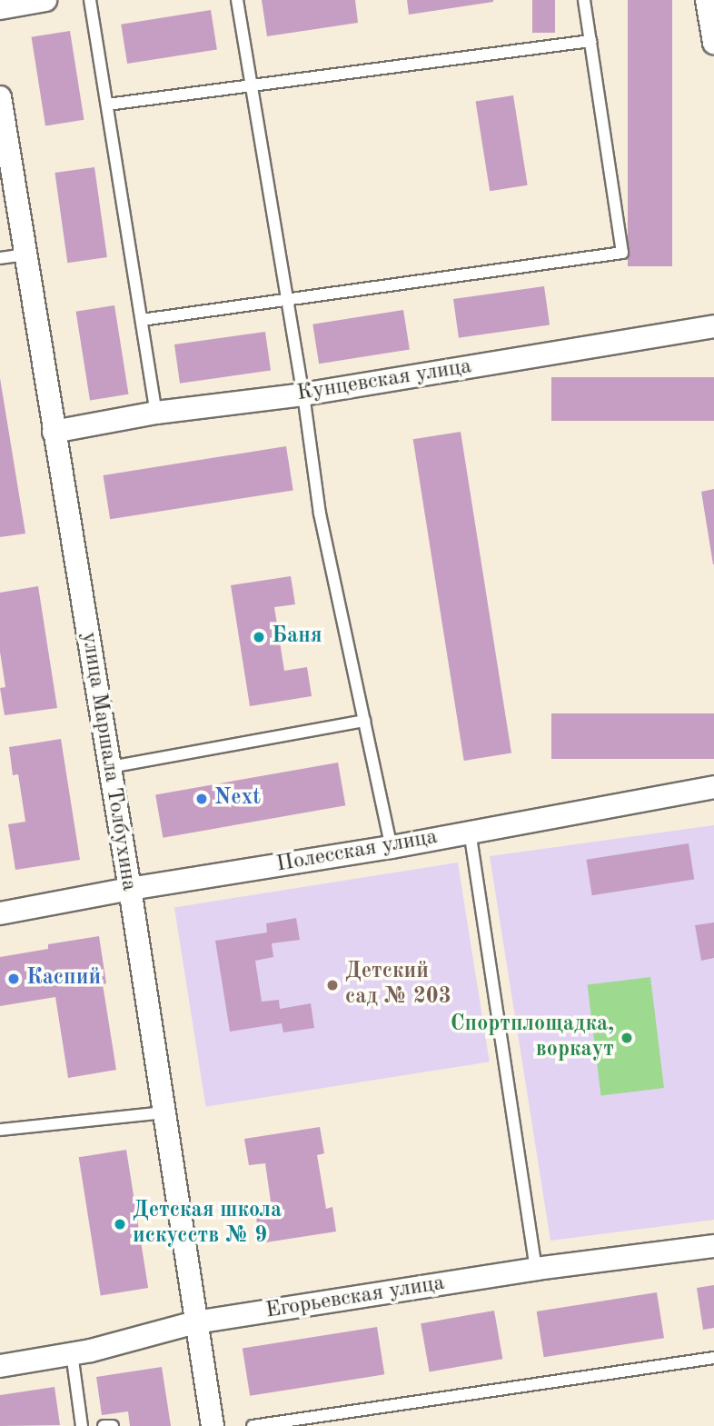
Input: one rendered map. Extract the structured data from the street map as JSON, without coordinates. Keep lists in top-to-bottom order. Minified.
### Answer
{"streets":{"street":["Кунцевская улица","улица Маршала Толбухина","Полесская улица","Егорьевская улица"]},"crossings":[["Кунцевская улица","улица Маршала Толбухина"],["улица Маршала Толбухина","Полесская улица"],["улица Маршала Толбухина","Егорьевская улица"]],"places":["Баня","Next","Каспий","Детский сад № 203","Спортплощадка, воркаут","Детская школа искусств № 9"]}
